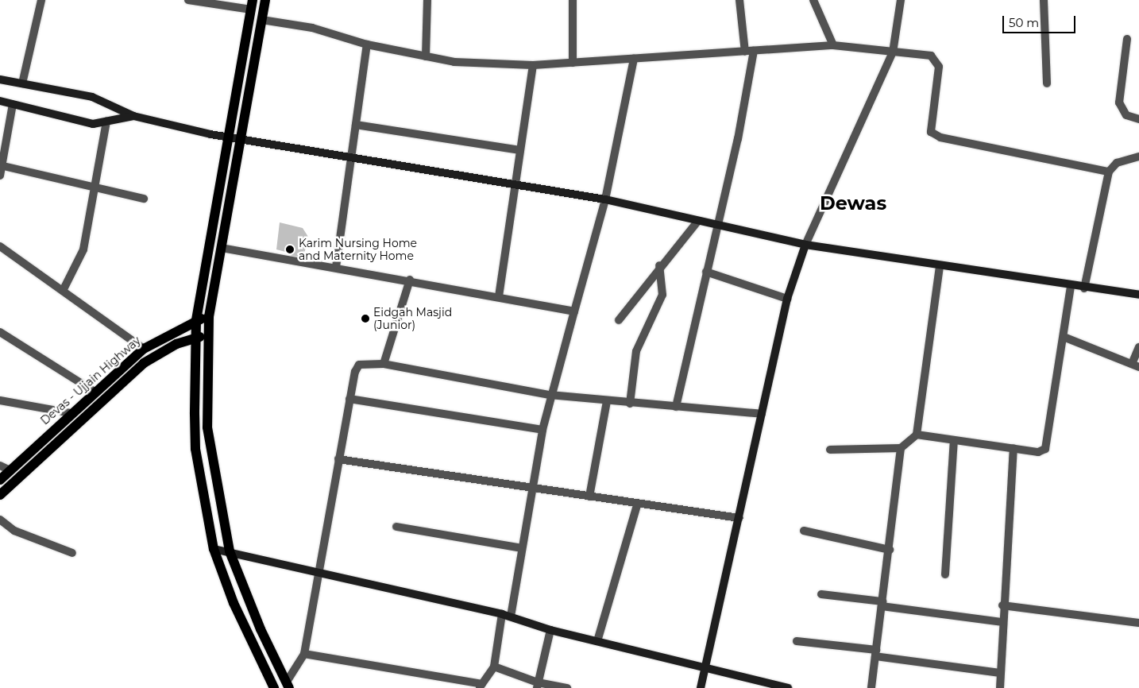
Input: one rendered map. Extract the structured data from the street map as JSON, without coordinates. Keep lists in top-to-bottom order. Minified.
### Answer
{"streets":{"main road":["Devas - Ujjain Highway"]},"districts":["Dewas"],"places":["Karim Nursing Home and Maternity Home","Eidgah Masjid (Junior)"],"scale_bar":"50 m"}
